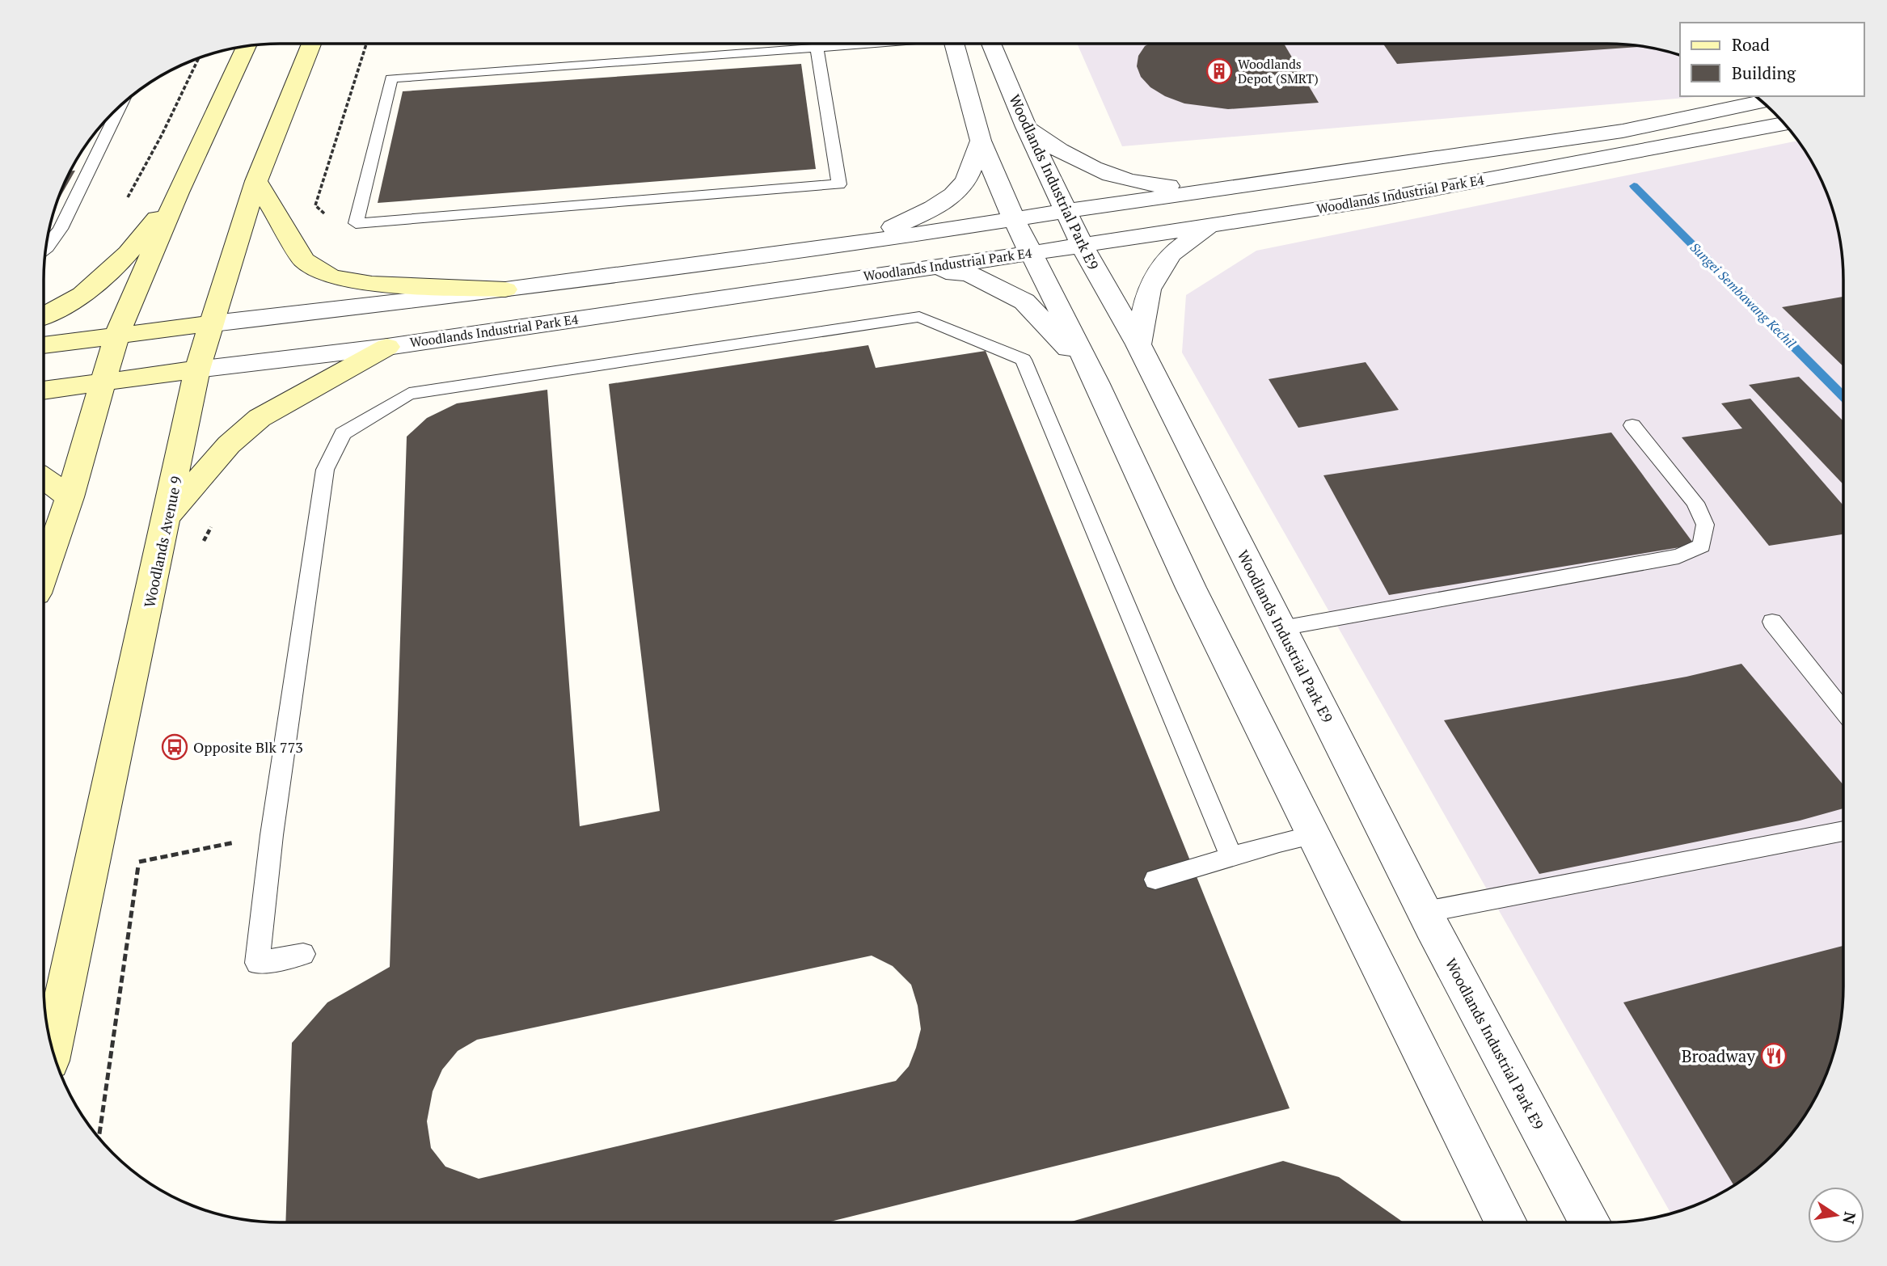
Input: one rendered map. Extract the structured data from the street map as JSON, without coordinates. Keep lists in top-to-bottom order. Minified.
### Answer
{"streets":{"main road":["Woodlands Industrial Park E4","Woodlands Avenue 9"],"street":["Woodlands Industrial Park E9"]},"crossings":[["Woodlands Industrial Park E9","Woodlands Industrial Park E4"],["Woodlands Industrial Park E4","Woodlands Avenue 9"]],"water":["Sungei Sembawang Kechil"],"places":{"building":["Woodlands Depot (SMRT)"],"bus stop":["Opposite Blk 773"],"restaurant":["Broadway"]},"legend":["Road","Building"],"north":"right"}
